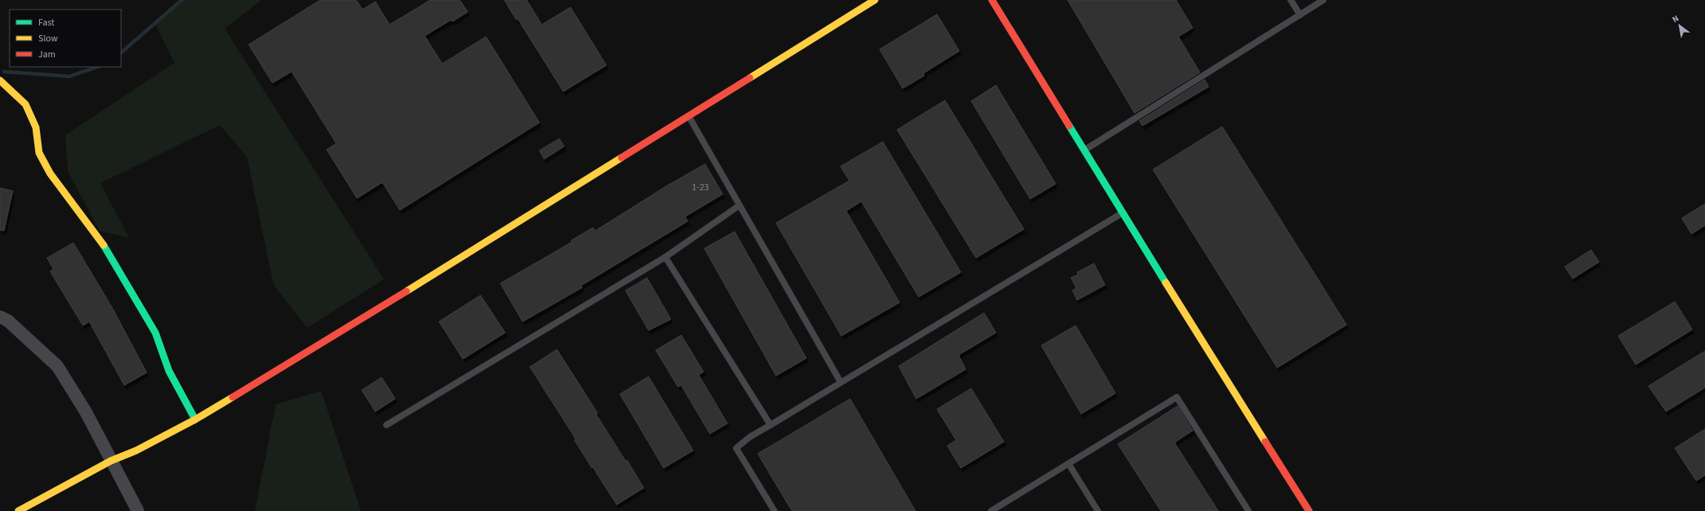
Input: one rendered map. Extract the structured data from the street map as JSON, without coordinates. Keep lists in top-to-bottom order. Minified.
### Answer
{"house_numbers":["1-23"],"legend":["Fast","Slow","Jam"],"north":"top left"}
